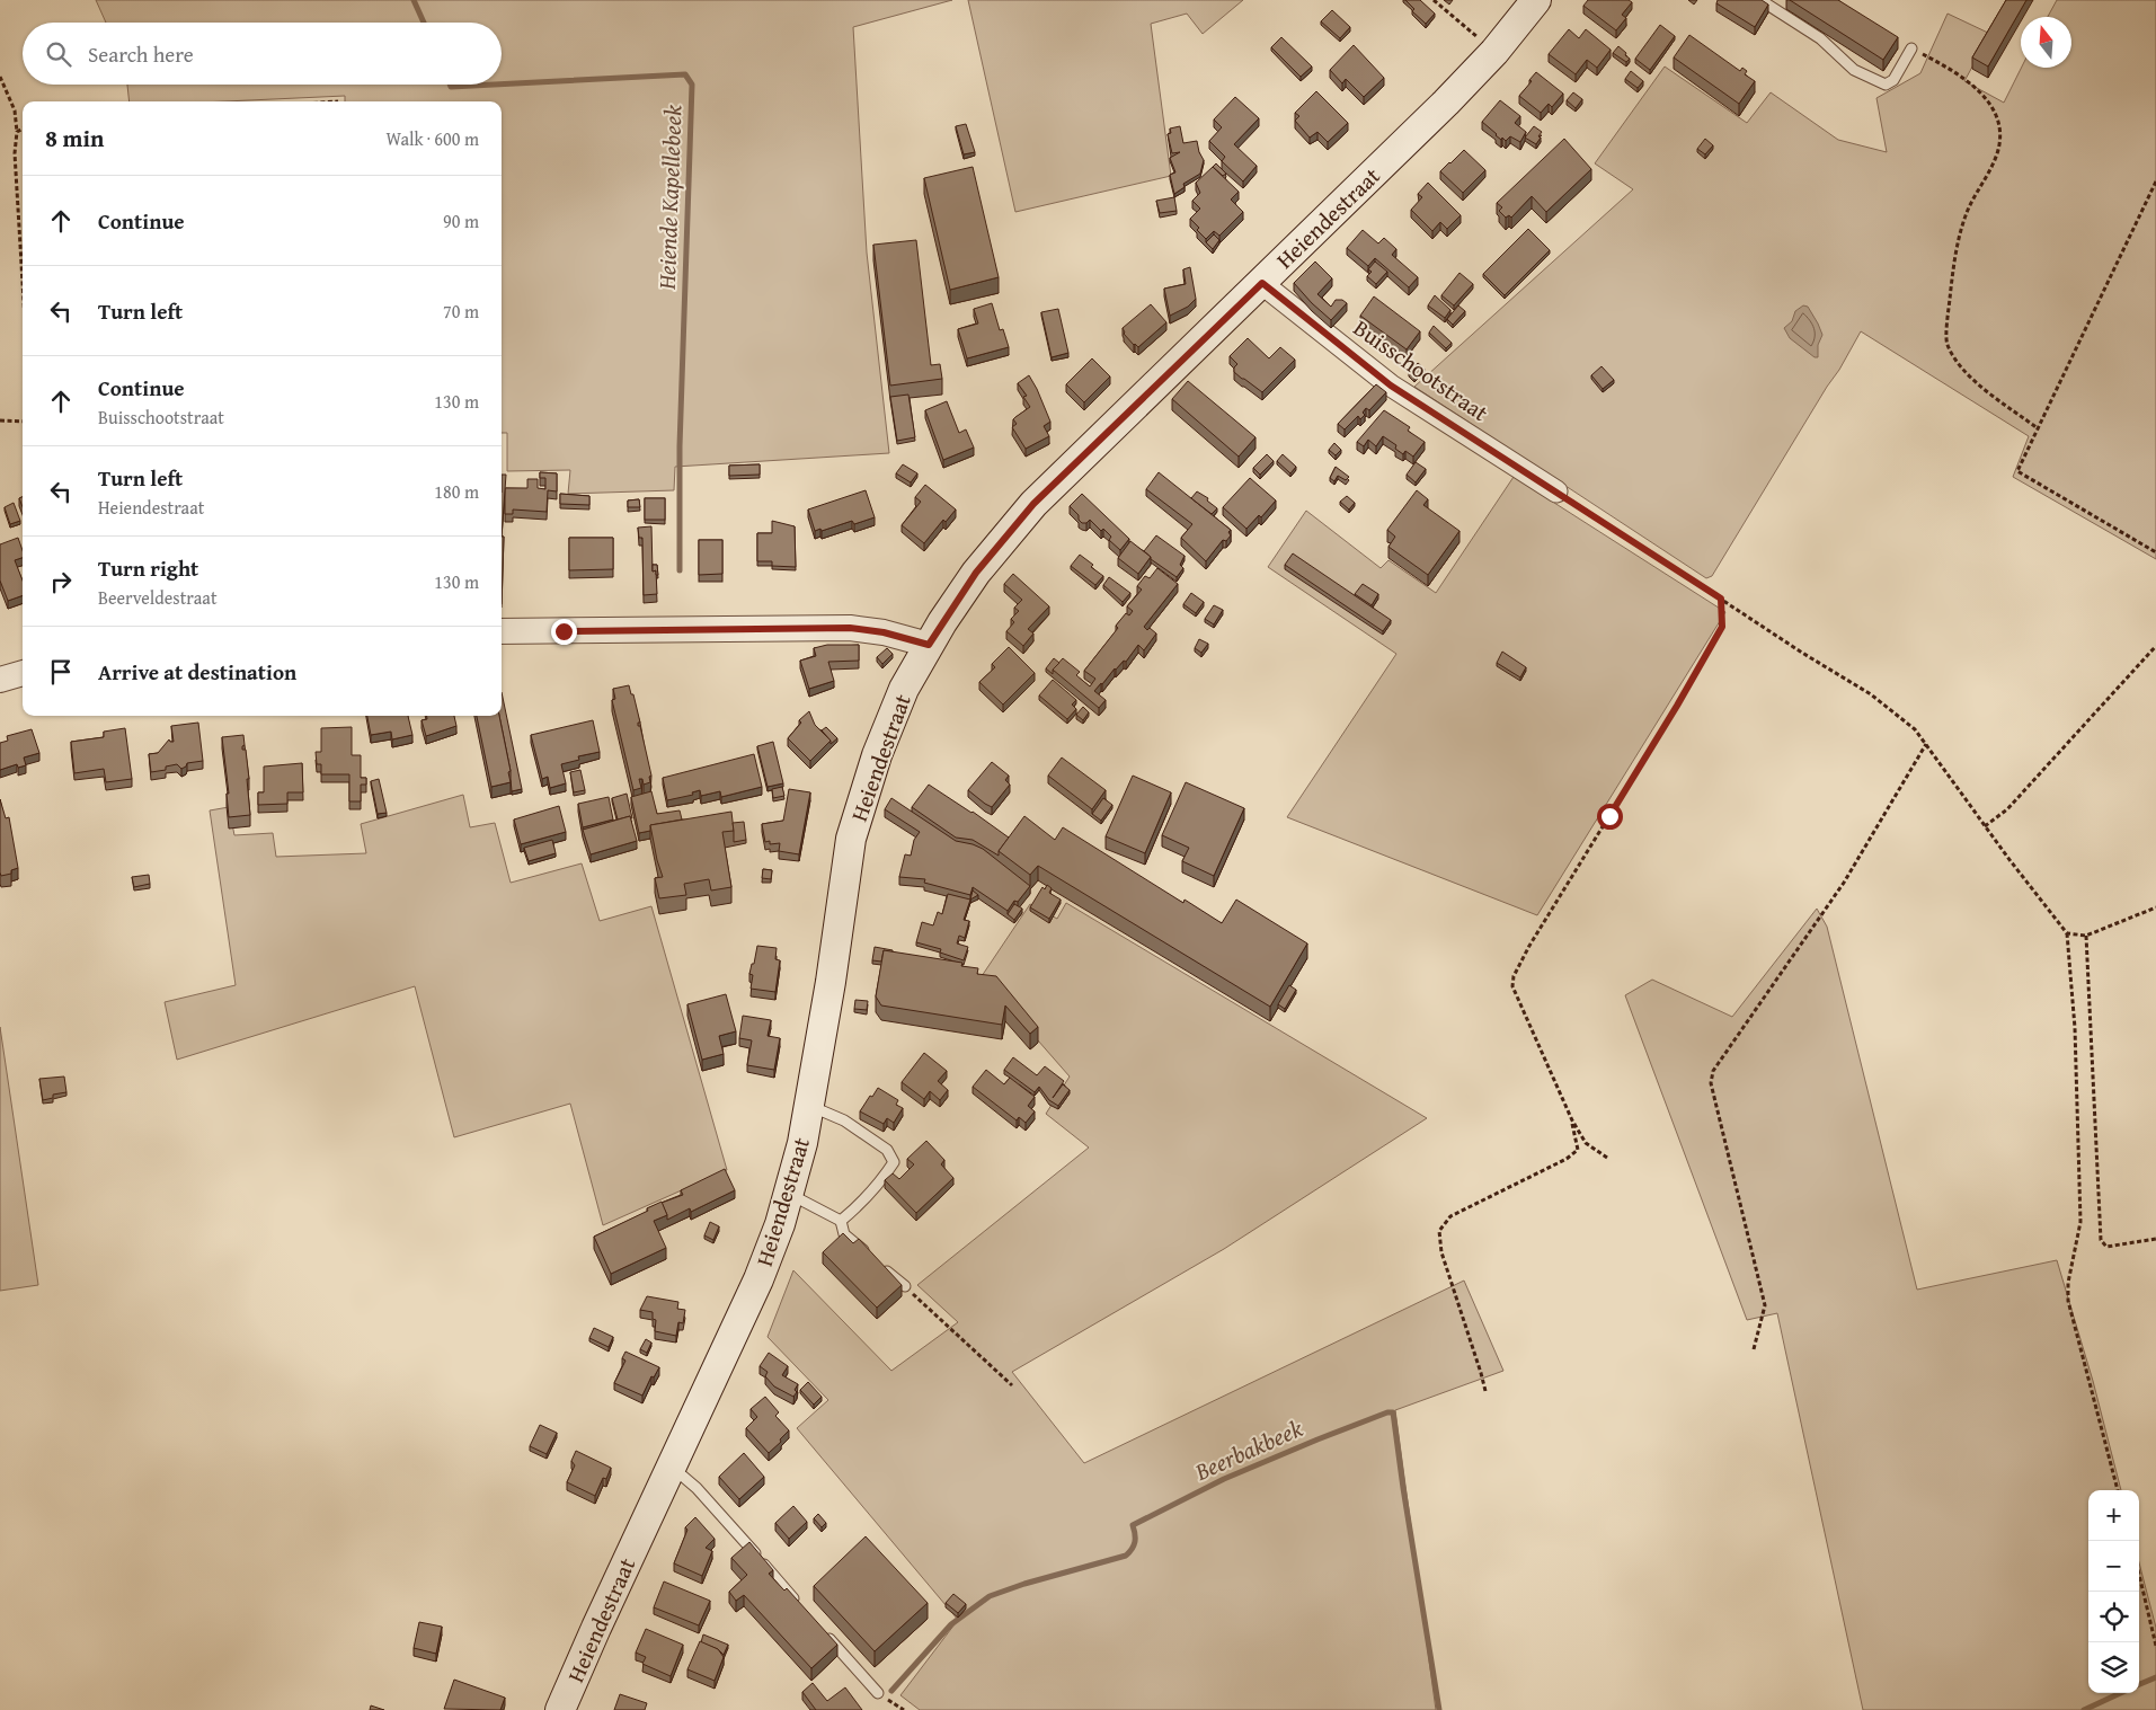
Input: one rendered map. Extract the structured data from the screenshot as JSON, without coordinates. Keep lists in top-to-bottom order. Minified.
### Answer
{"streets":{"main road":["Heiendestraat"],"street":["Buisschootstraat"]},"crossings":[["Heiendestraat","Buisschootstraat"]],"water":["Heiende Kapellebeek","Beerbakbeek"],"north":"top","page":{"search":"Search here","heading":["8 min","Walk · 600 m"],"list":[["Continue","90 m"],["Turn left","70 m"],["Continue","Buisschootstraat","130 m"],["Turn left","Heiendestraat","180 m"],["Turn right","Beerveldestraat","130 m"],"Arrive at destination"],"map_buttons":["+","−"]}}
